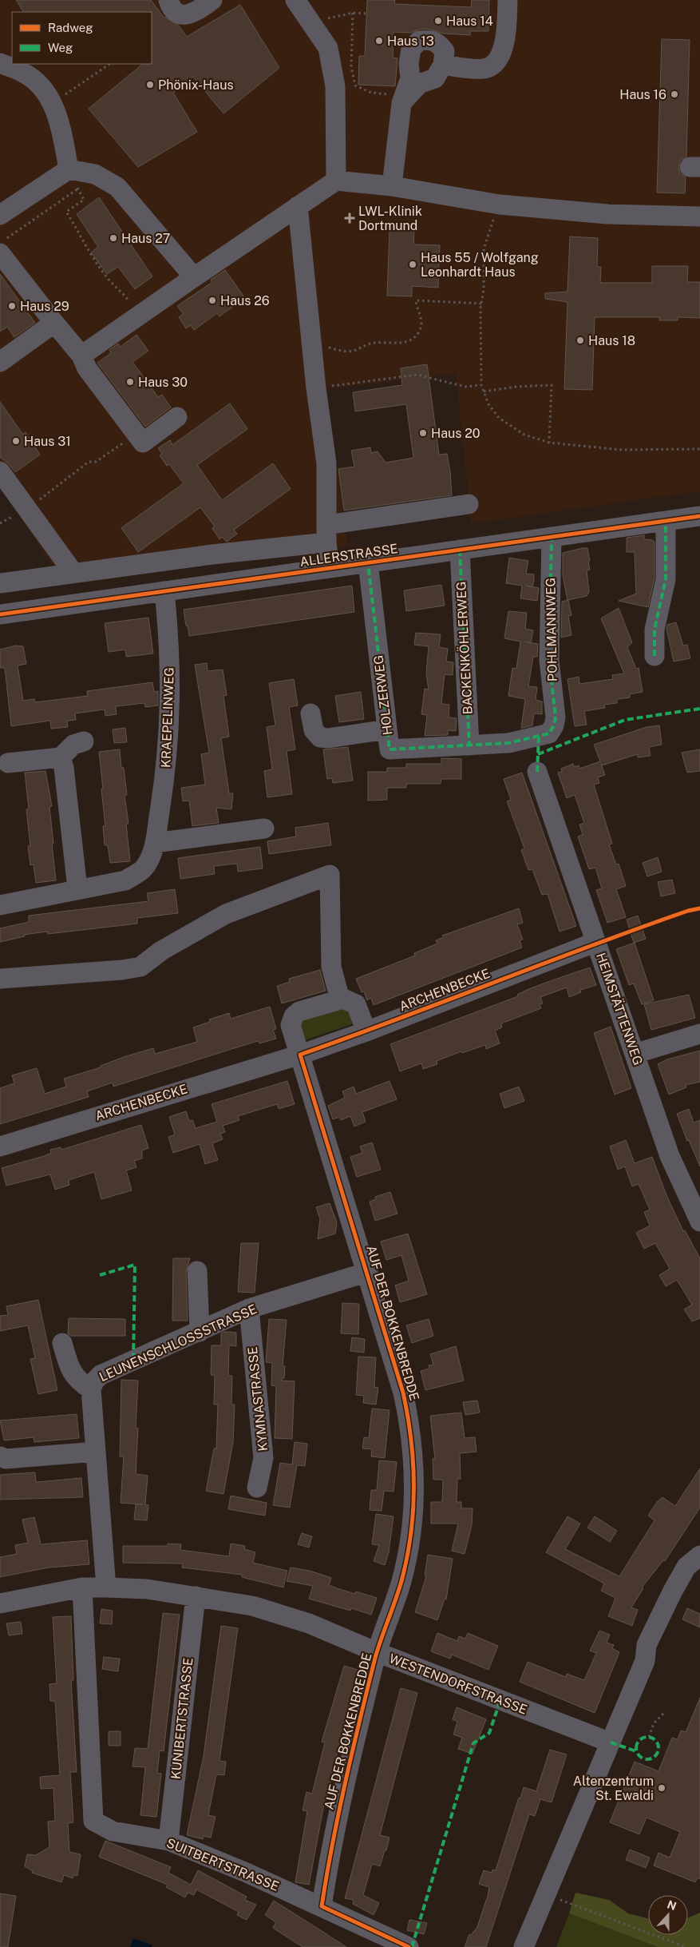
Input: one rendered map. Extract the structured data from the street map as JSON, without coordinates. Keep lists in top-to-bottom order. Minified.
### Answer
{"streets":{"street":["ALLERSTRASSE","POHLMANNWEG","BACKENKÖHLERWEG","HOLZERWEG","KRAEPELINWEG","ARCHENBECKE","HEIMSTÄTTENWEG","AUF DER BOKKENBREDDE","LEUNENSCHLOSSSTRASSE","KYMNASTRASSE","WESTENDORFSTRASSE","KUNIBERTSTRASSE","SUITBERTSTRASSE"]},"crossings":[["ALLERSTRASSE","POHLMANNWEG"],["ALLERSTRASSE","BACKENKÖHLERWEG"],["ALLERSTRASSE","HOLZERWEG"],["ALLERSTRASSE","KRAEPELINWEG"],["POHLMANNWEG","HOLZERWEG"],["BACKENKÖHLERWEG","HOLZERWEG"],["ARCHENBECKE","HEIMSTÄTTENWEG"],["ARCHENBECKE","AUF DER BOKKENBREDDE"],["AUF DER BOKKENBREDDE","LEUNENSCHLOSSSTRASSE"],["AUF DER BOKKENBREDDE","WESTENDORFSTRASSE"],["AUF DER BOKKENBREDDE","SUITBERTSTRASSE"],["LEUNENSCHLOSSSTRASSE","KYMNASTRASSE"],["LEUNENSCHLOSSSTRASSE","WESTENDORFSTRASSE"],["WESTENDORFSTRASSE","KUNIBERTSTRASSE"],["WESTENDORFSTRASSE","SUITBERTSTRASSE"],["KUNIBERTSTRASSE","SUITBERTSTRASSE"]],"places":{"other":["Haus 14","Haus 13","Phönix-Haus","Haus 16","Haus 27","Haus 55 / Wolfgang Leonhardt Haus","Haus 26","Haus 29","Haus 18","Haus 30","Haus 20","Haus 31","Altenzentrum St. Ewaldi"],"health":["LWL-Klinik Dortmund"]},"legend":["Radweg","Weg"],"north":"top"}
